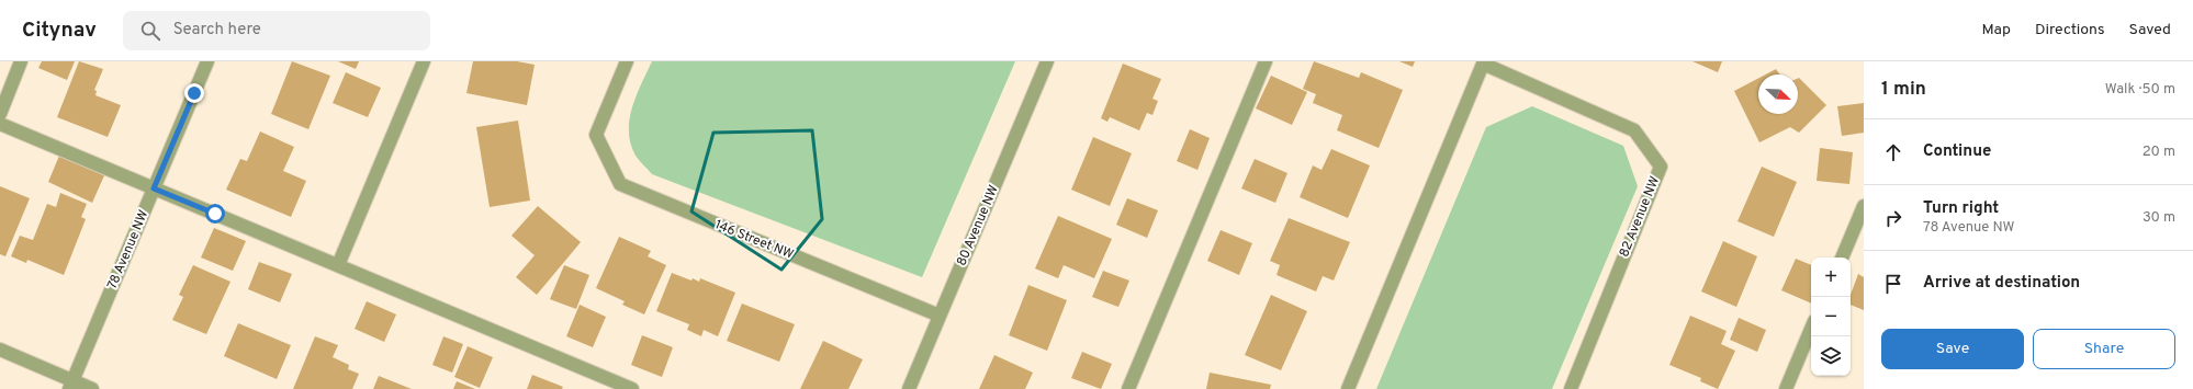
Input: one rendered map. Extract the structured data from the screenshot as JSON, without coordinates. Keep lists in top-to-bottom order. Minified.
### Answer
{"streets":{"street":["82 Avenue NW","80 Avenue NW","146 Street NW","78 Avenue NW"]},"crossings":[["80 Avenue NW","146 Street NW"]],"north":"bottom right","page":{"header":"Citynav","search":"Search here","nav":["Map","Directions","Saved"],"heading":["1 min","Walk · 50 m"],"list":[["Continue","20 m"],["Turn right","78 Avenue NW","30 m"],"Arrive at destination"],"map_buttons":["+","−"],"buttons":["Save","Share"]}}
